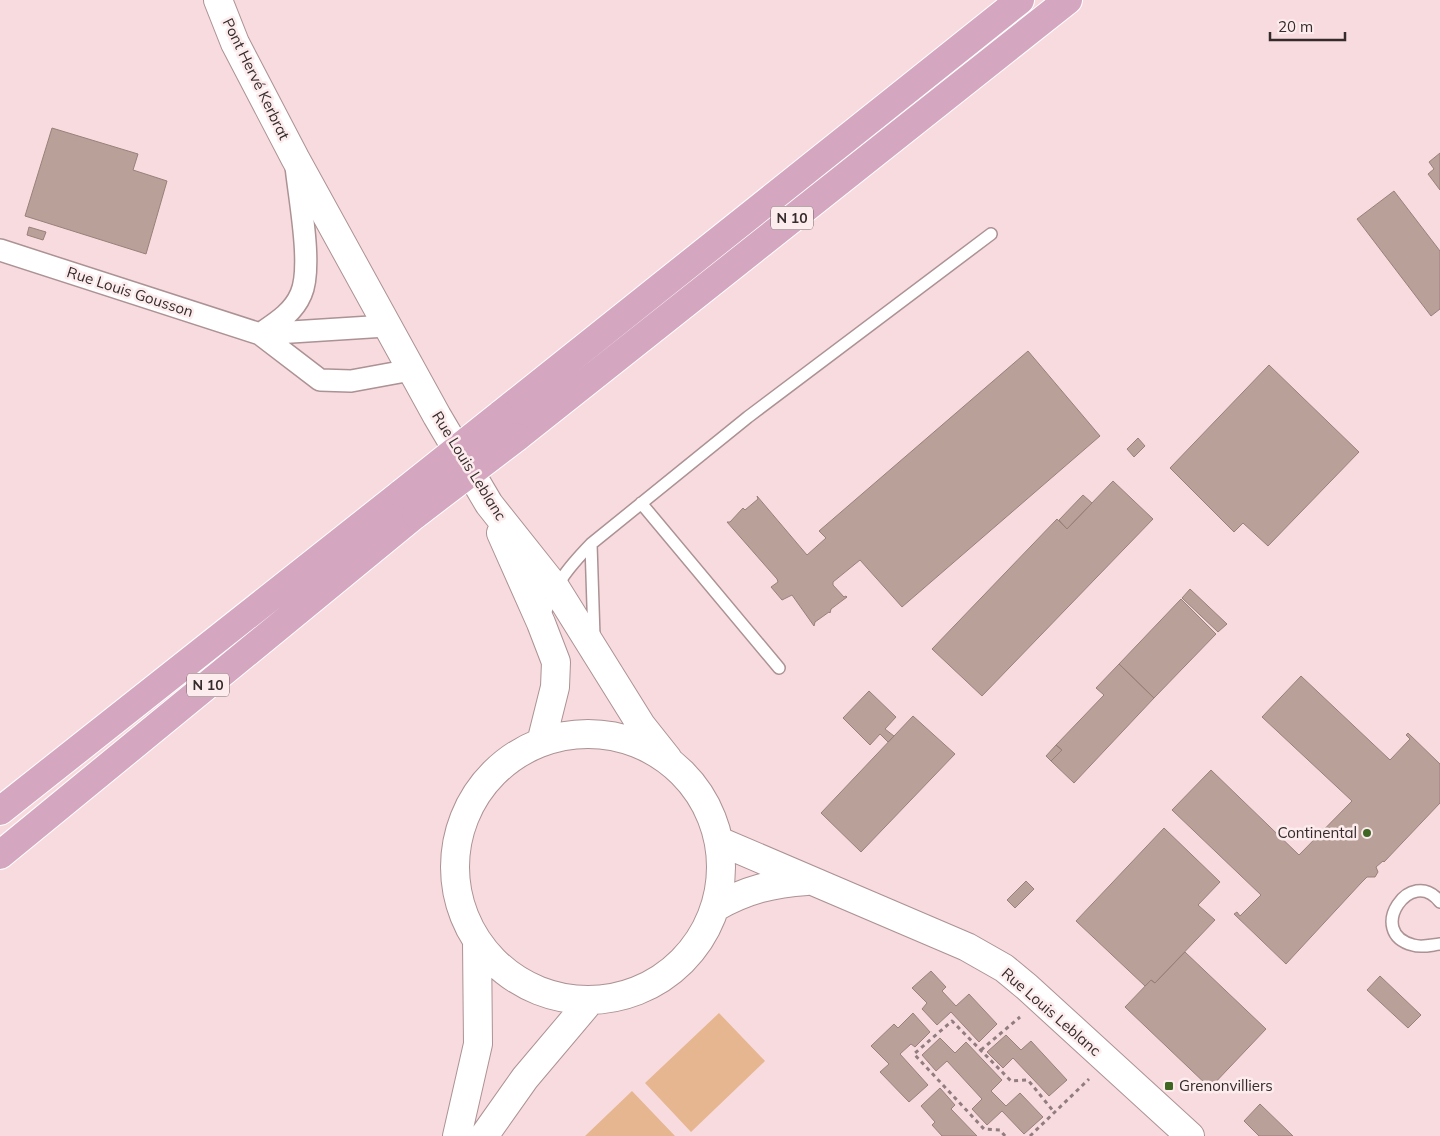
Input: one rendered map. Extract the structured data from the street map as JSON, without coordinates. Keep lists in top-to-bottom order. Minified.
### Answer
{"streets":{"main road":["Pont Hervé Kerbrat","N 10","Rue Louis Leblanc"],"street":["Rue Louis Gousson"]},"crossings":[["Pont Hervé Kerbrat","Rue Louis Leblanc"],["Rue Louis Gousson","Rue Louis Leblanc"]],"places":{"other":["Continental"],"transit":["Grenonvilliers"]},"scale_bar":"20 m"}
